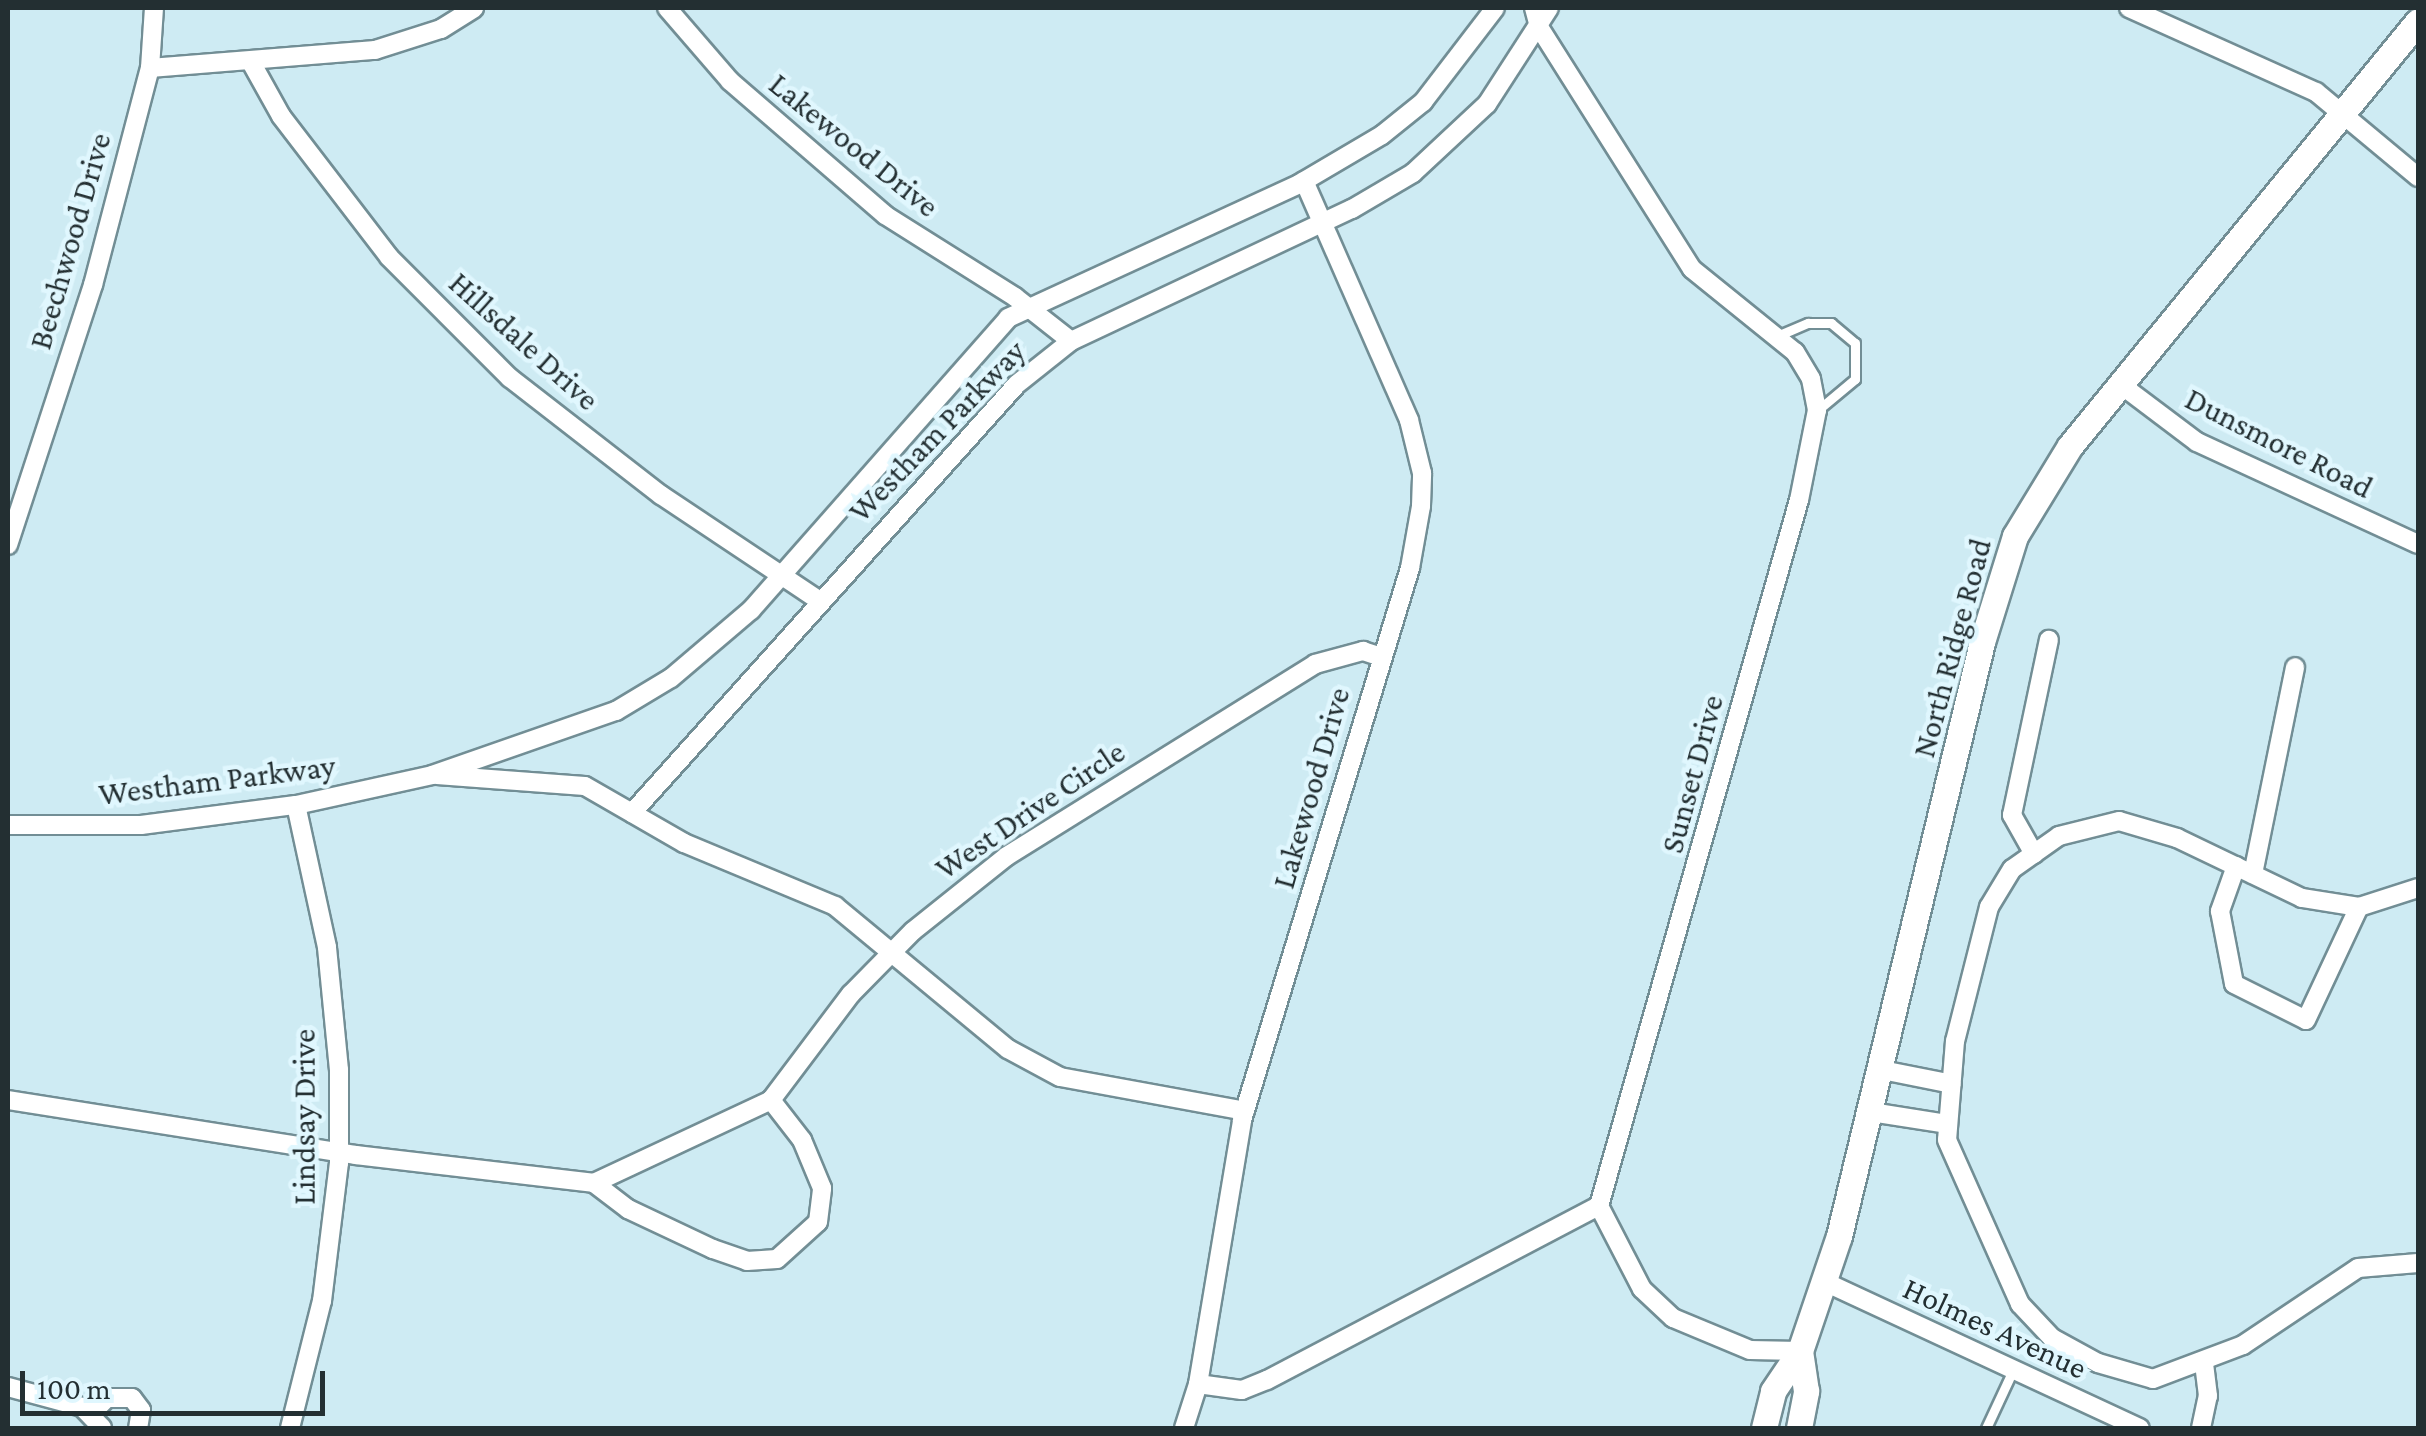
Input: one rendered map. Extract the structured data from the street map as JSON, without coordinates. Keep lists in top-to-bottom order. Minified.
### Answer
{"streets":{"main road":["North Ridge Road"],"street":["Lakewood Drive","Beechwood Drive","Hillsdale Drive","Westham Parkway","Dunsmore Road","Sunset Drive","West Drive Circle","Lindsay Drive","Holmes Avenue"]},"crossings":[["Lakewood Drive","Westham Parkway"],["Lakewood Drive","West Drive Circle"],["Hillsdale Drive","Westham Parkway"],["Westham Parkway","Lindsay Drive"],["Dunsmore Road","North Ridge Road"],["North Ridge Road","Holmes Avenue"]],"scale_bar":"100 m"}
